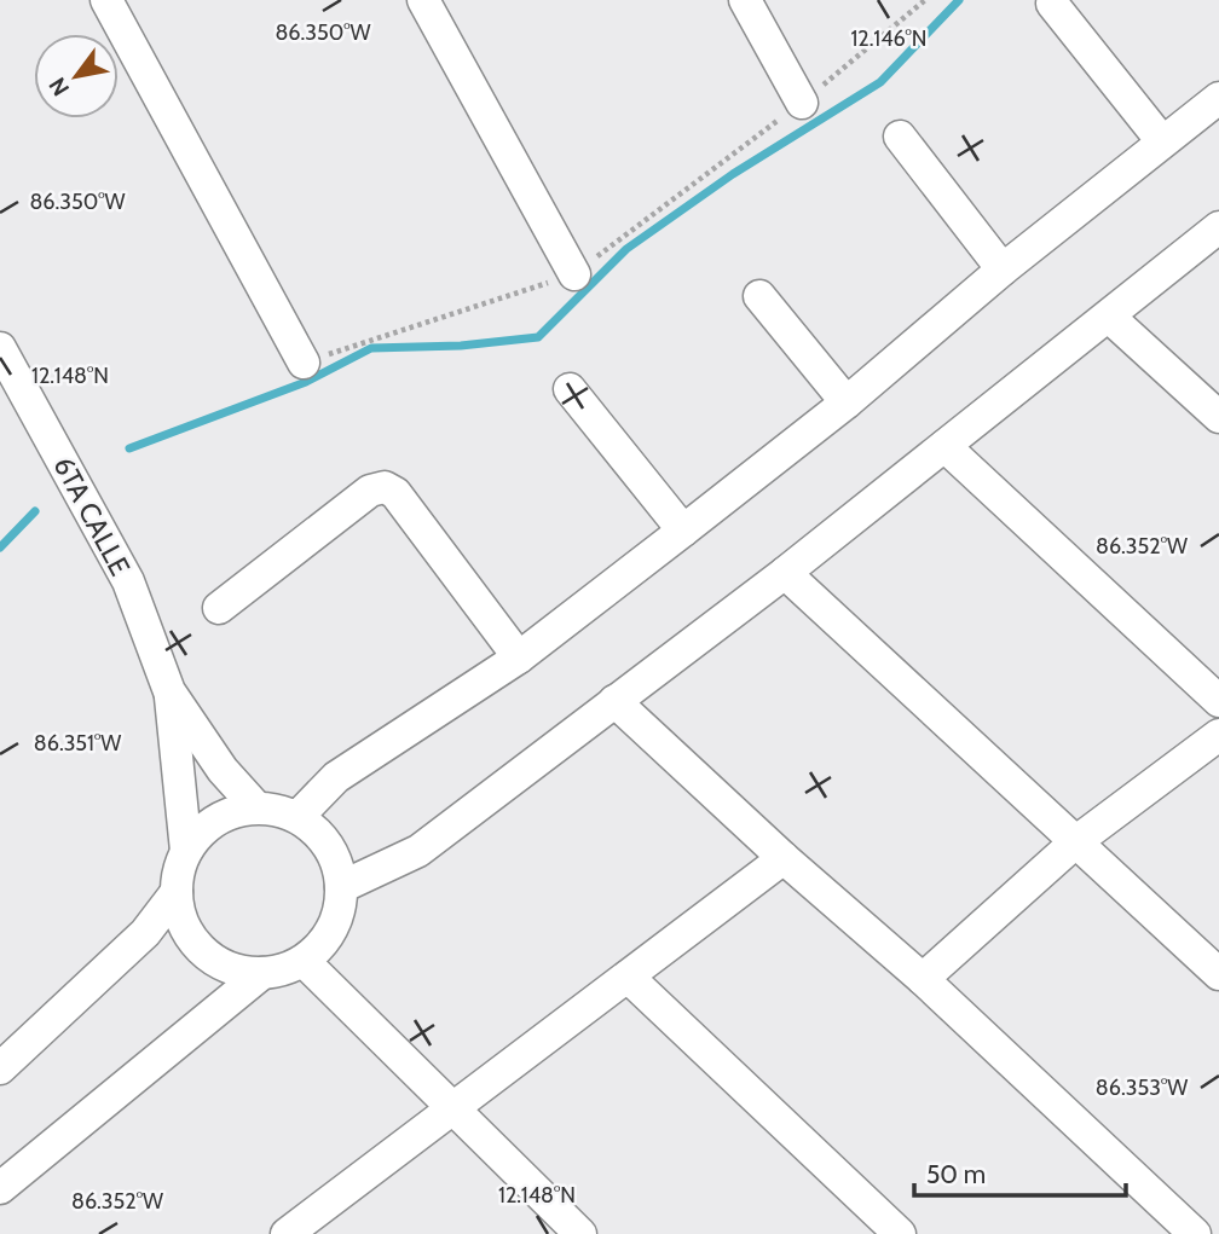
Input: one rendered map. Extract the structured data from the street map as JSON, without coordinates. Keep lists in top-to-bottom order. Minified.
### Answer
{"streets":{"street":["6TA CALLE"]},"scale_bar":"50 m","north":"bottom left","coordinates":["86.350°W","12.146°N","12.148°N","86.352°W","86.351°W","86.353°W"]}
